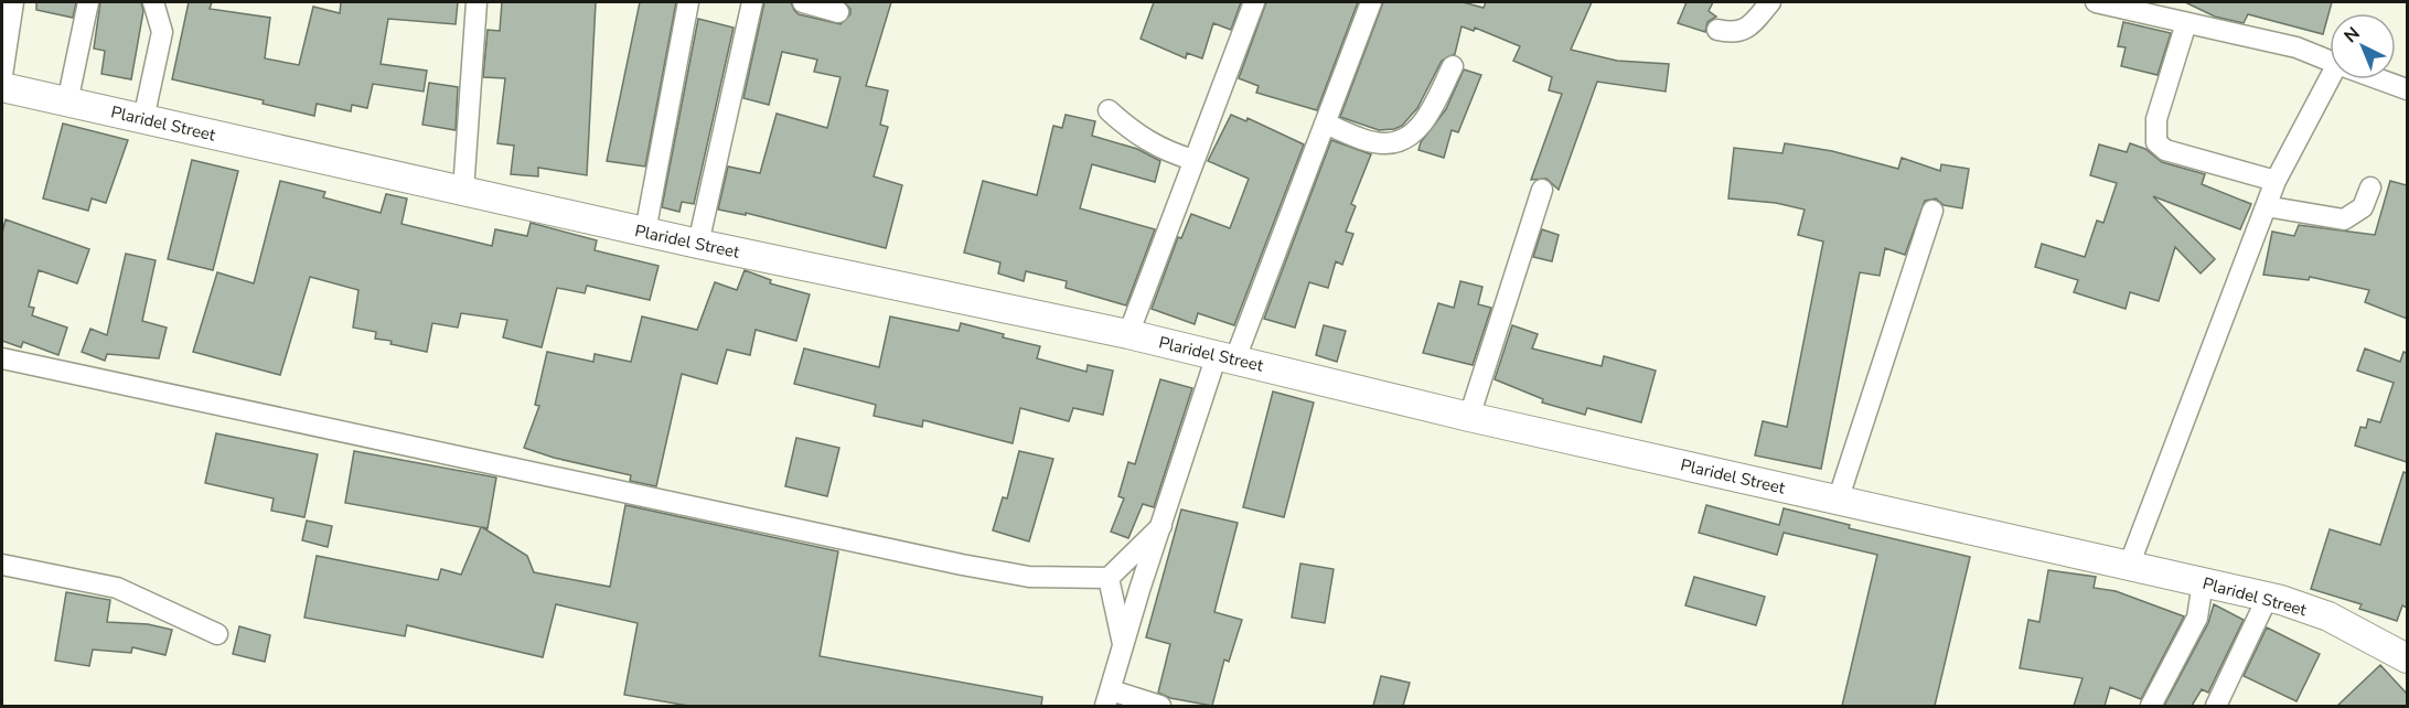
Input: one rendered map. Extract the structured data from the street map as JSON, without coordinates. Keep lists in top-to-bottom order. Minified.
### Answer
{"streets":{"street":["Plaridel Street"]},"north":"top left"}
